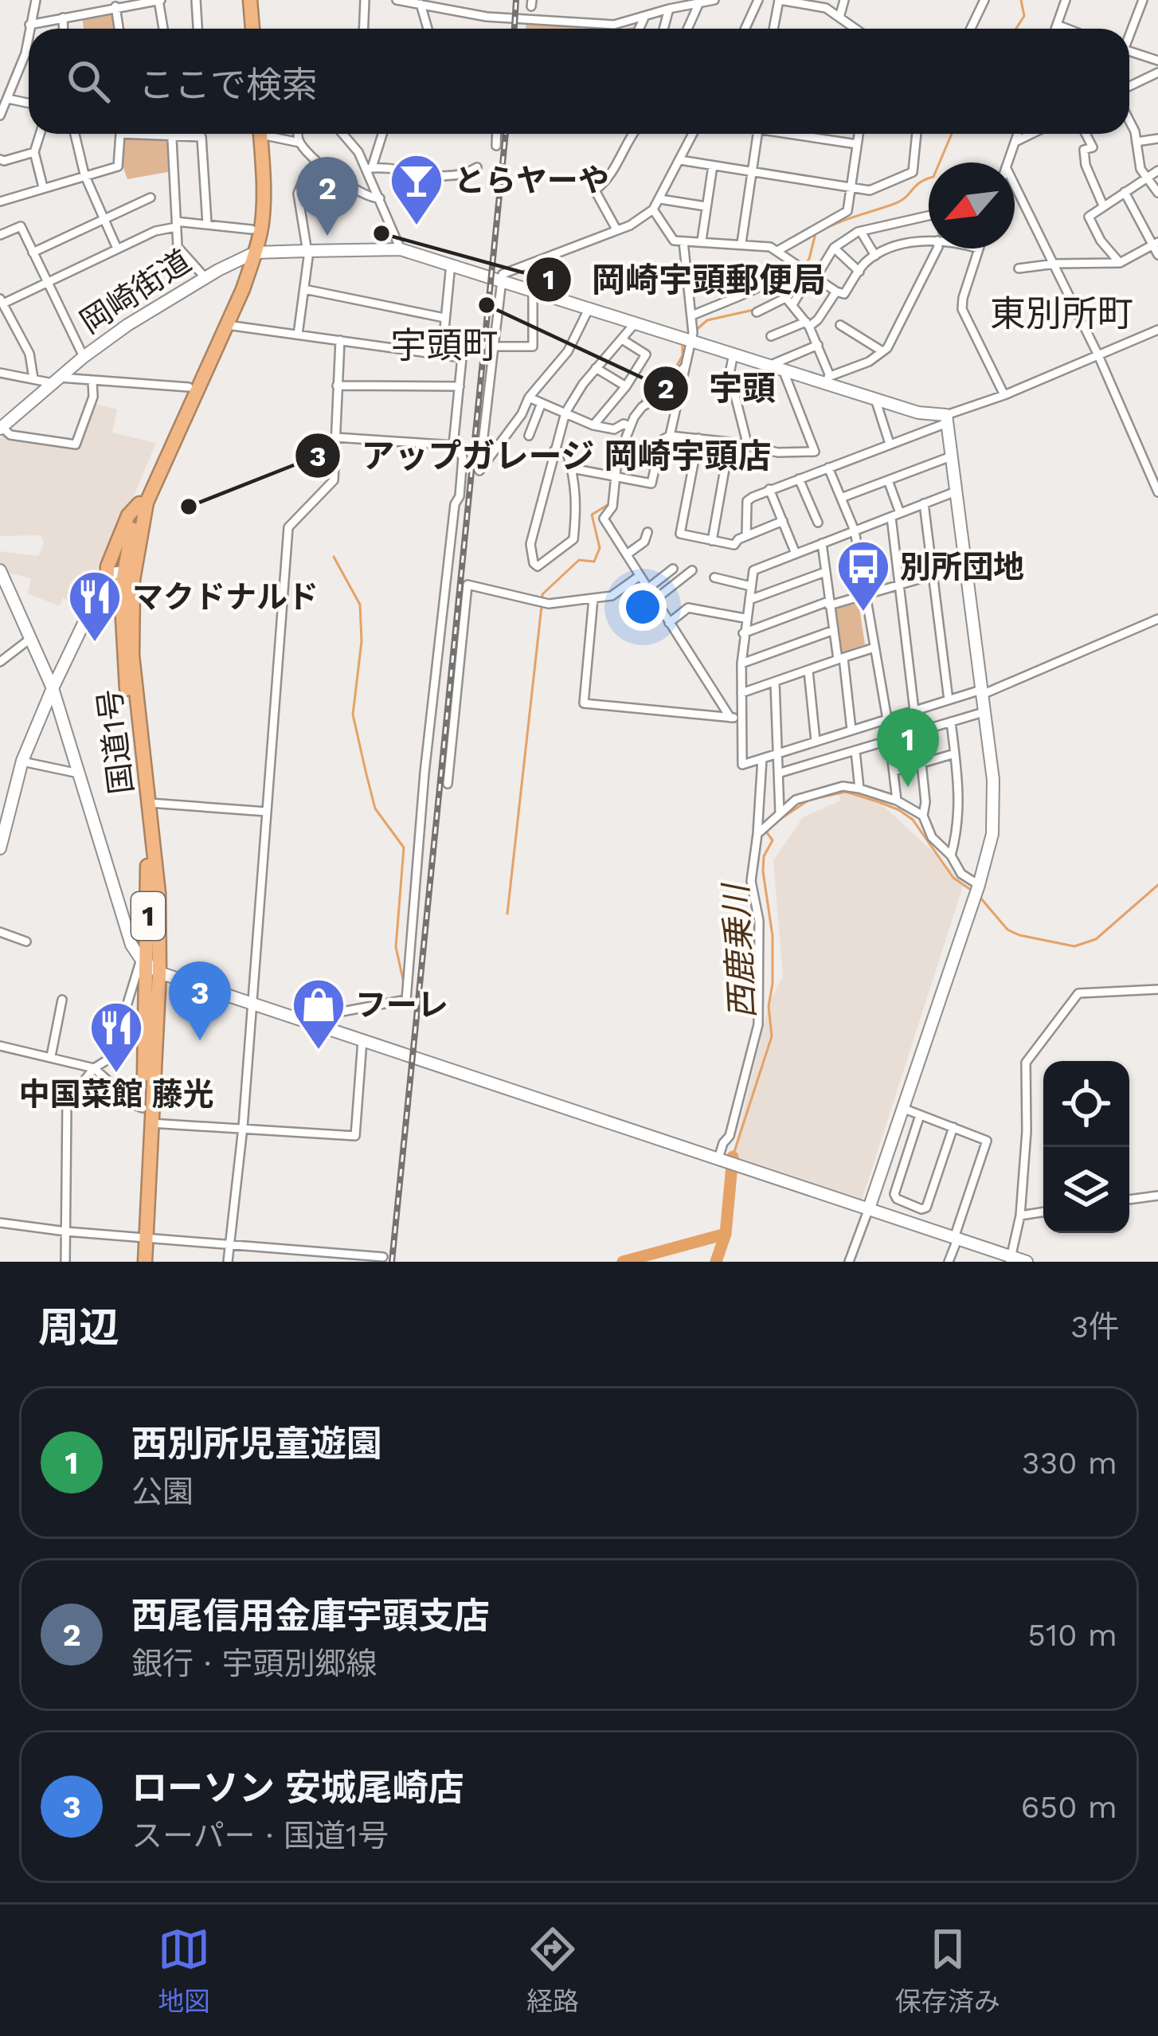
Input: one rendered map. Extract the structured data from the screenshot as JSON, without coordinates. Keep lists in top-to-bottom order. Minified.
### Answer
{"streets":{"highway":["国道1号","1"],"street":["岡崎街道"]},"crossings":[["岡崎街道","国道1号"]],"districts":["東別所町","宇頭町"],"water":["西鹿乗川"],"places":{"bar":["とらヤーや"],"other":["岡崎宇頭郵便局","宇頭","アップガレージ 岡崎宇頭店"],"bus stop":["別所団地"],"restaurant":["マクドナルド","中国菜館 藤光"],"shop":["フーレ"]},"north":"bottom left","page":{"search":"ここで検索","pins":["2","1","3"],"heading":["周辺","3件"],"list":[{"mark":"1","name":"西別所児童遊園","note":"公園","value":"330 m"},{"mark":"2","name":"西尾信用金庫宇頭支店","note":"銀行 · 宇頭別郷線","value":"510 m"},{"mark":"3","name":"ローソン 安城尾崎店","note":"スーパー · 国道1号","value":"650 m"}],"nav":["地図","経路","保存済み"]}}
